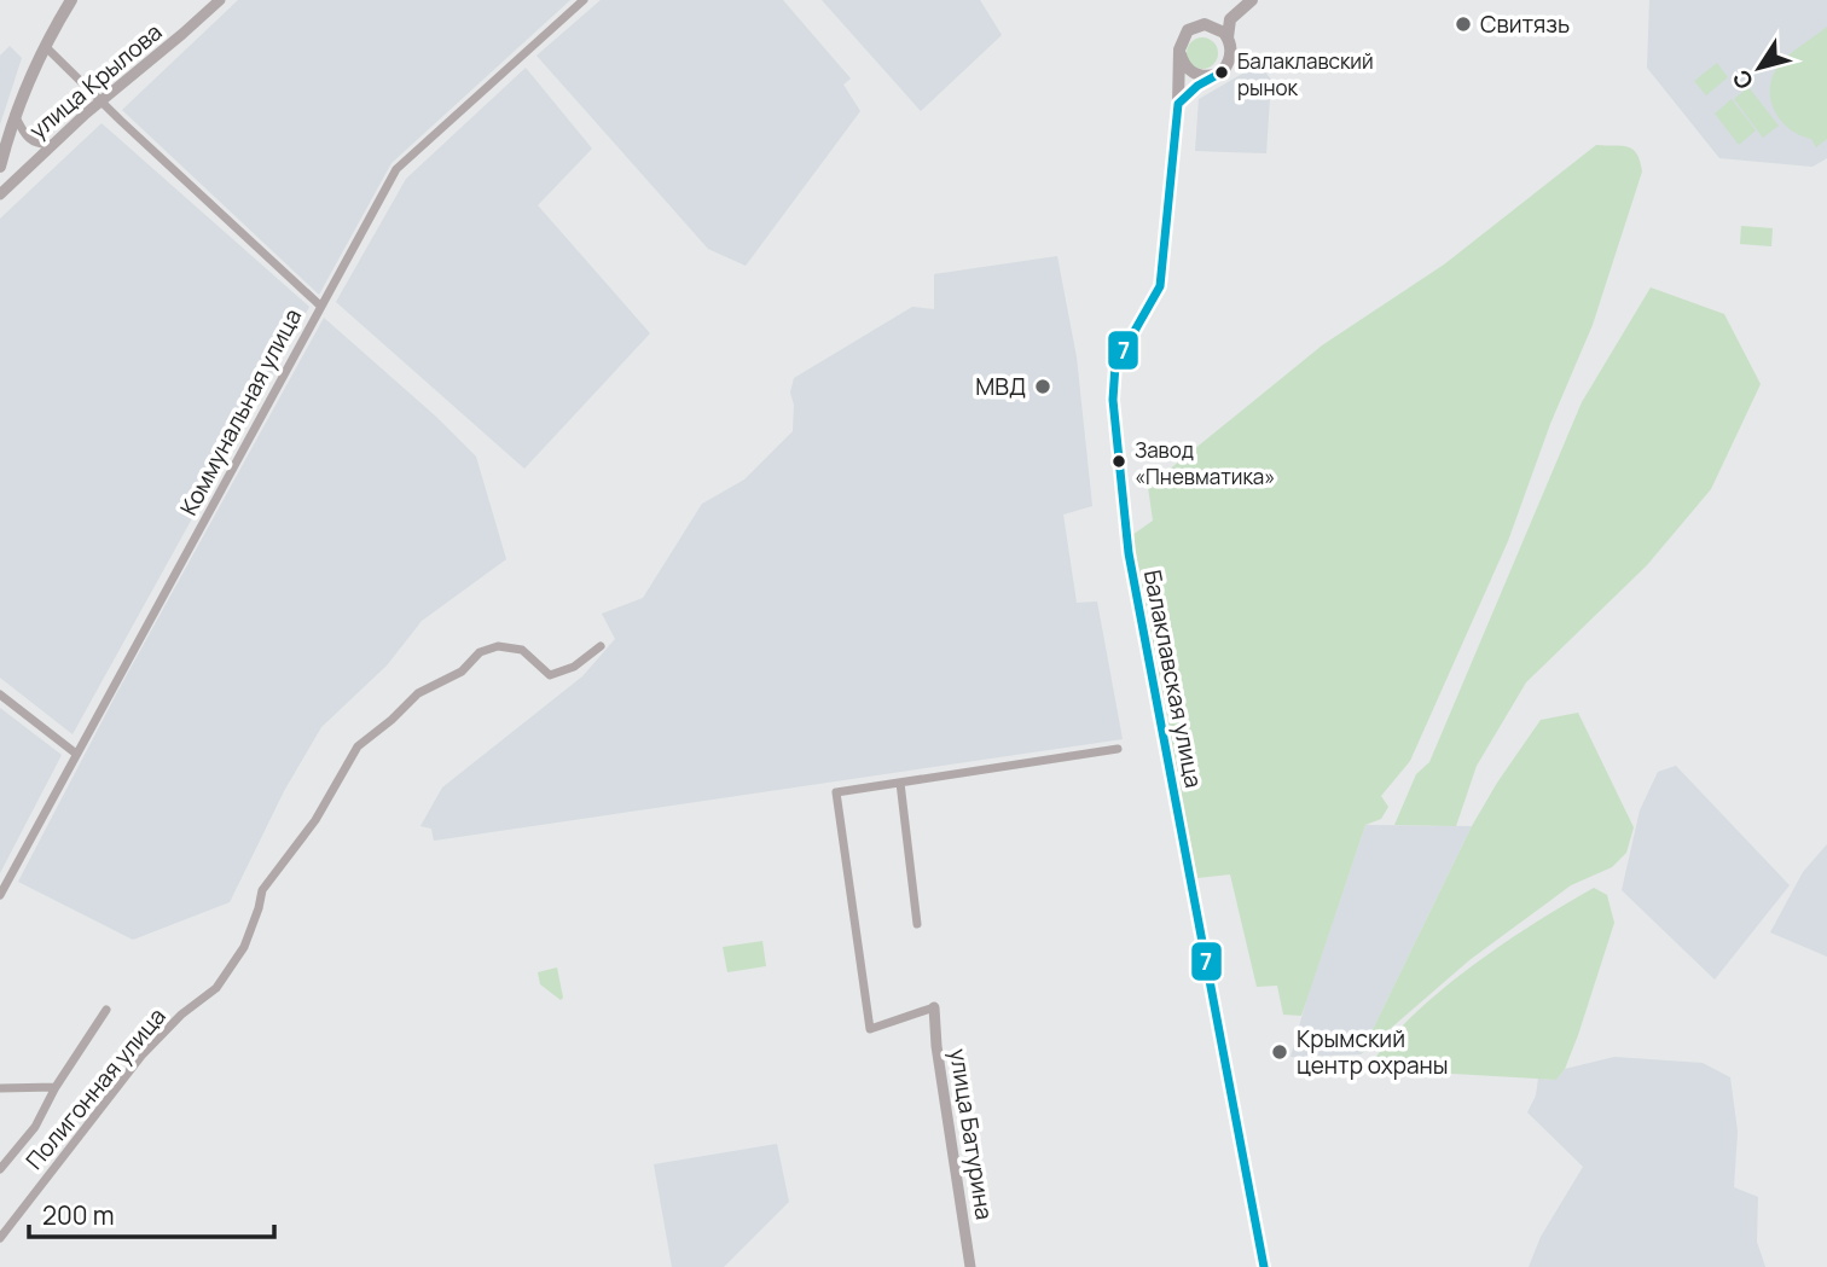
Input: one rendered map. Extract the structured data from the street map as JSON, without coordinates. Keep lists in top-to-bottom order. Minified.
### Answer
{"streets":{"main road":["Балаклавская улица"],"street":["улица Крылова","Коммунальная улица","Полигонная улица","улица Батурина"]},"places":["Свитязь","Балаклавский рынок","МВД","Завод «Пневматика»","Крымский центр охраны"],"lines":["transit line 7"],"scale_bar":"200 m","north":"bottom left"}
